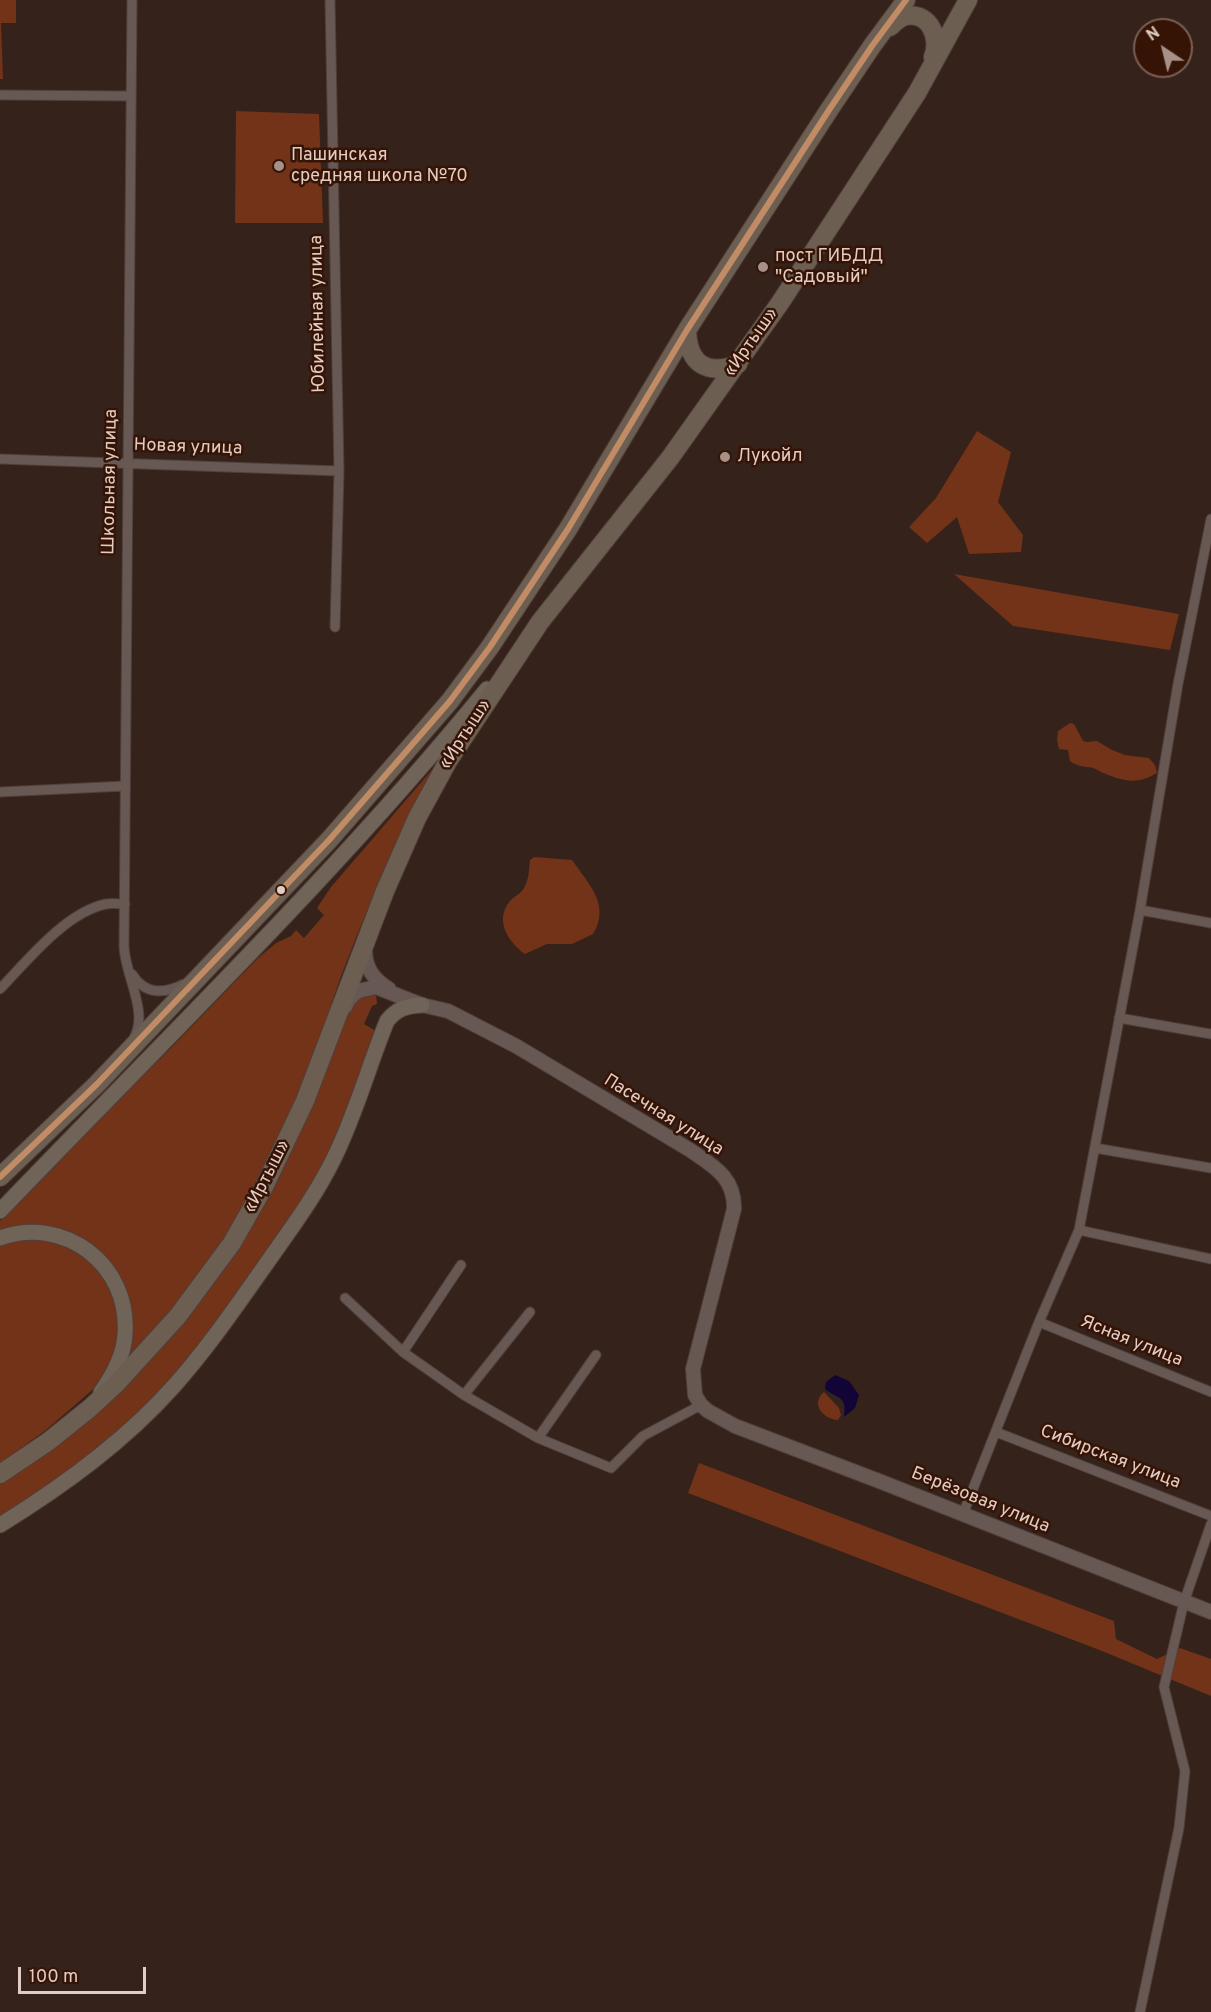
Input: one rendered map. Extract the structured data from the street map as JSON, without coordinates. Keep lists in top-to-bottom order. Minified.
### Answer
{"streets":{"highway":["«Иртыш»"],"main road":["Пасечная улица","Берёзовая улица"],"street":["Юбилейная улица","Новая улица","Школьная улица","Ясная улица","Сибирская улица"]},"crossings":[["Юбилейная улица","Новая улица"],["«Иртыш»","Школьная улица"],["Новая улица","Школьная улица"],["Пасечная улица","Берёзовая улица"]],"places":["Пашинская средняя школа №70","пост ГИБДД \"Садовый\"","Лукойл"],"scale_bar":"100 m","north":"top left"}
